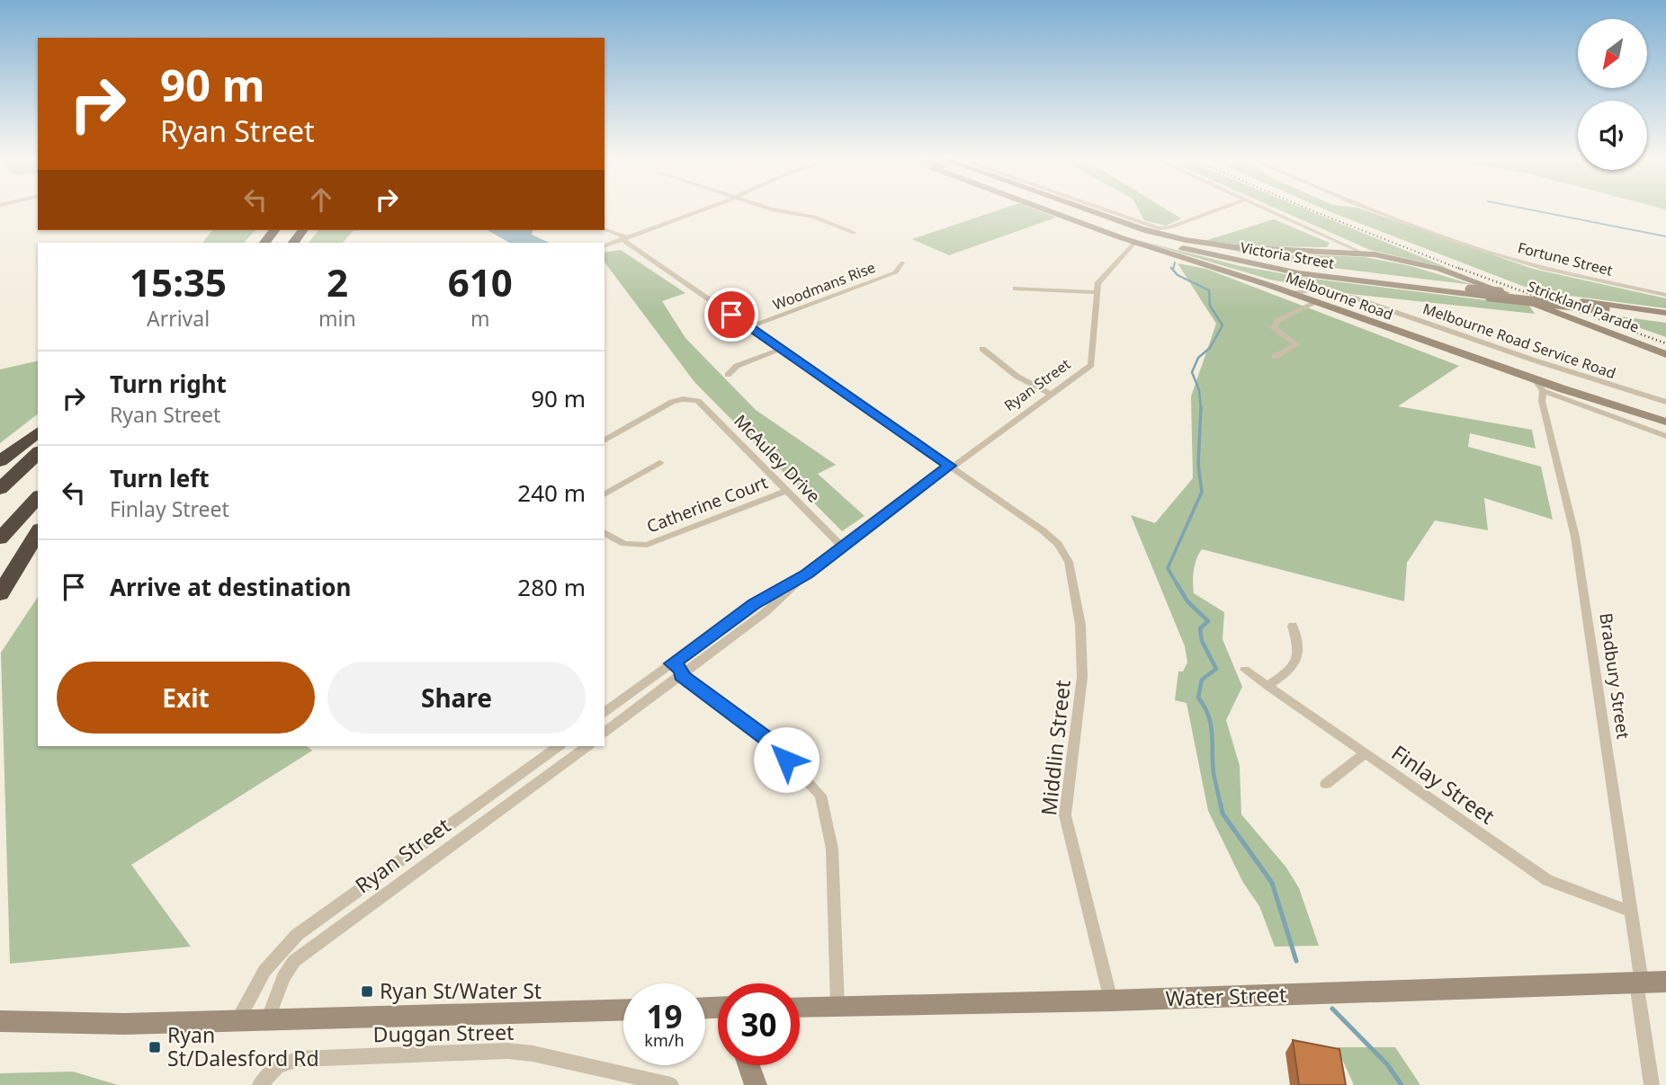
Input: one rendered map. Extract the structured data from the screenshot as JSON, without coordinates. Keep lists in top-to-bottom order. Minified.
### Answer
{"streets":{"main road":["Victoria Street","Melbourne Road","Strickland Parade","Water Street"],"street":["Fortune Street","Woodmans Rise","Melbourne Road Service Road","Ryan Street","McAuley Drive","Catherine Court","Bradbury Street","Middlin Street","Finlay Street","Duggan Street"]},"crossings":[["Victoria Street","Strickland Parade"],["Melbourne Road","Melbourne Road Service Road"],["Melbourne Road","Ryan Street"],["Melbourne Road","Bradbury Street"],["Ryan Street","McAuley Drive"],["Ryan Street","Middlin Street"],["McAuley Drive","Catherine Court"],["Bradbury Street","Finlay Street"],["Bradbury Street","Water Street"],["Middlin Street","Water Street"]],"places":{"transit":["Ryan St/Water St","Ryan St/Dalesford Rd"]},"north":"bottom left","page":{"turn":["90 m","Ryan Street"],"eta":["15:35","Arrival","2","min","610","m"],"list":[{"name":"Turn right","note":"Ryan Street","value":"90 m"},{"name":"Turn left","note":"Finlay Street","value":"240 m"},{"name":"Arrive at destination","value":"280 m"}],"buttons":["Exit","Share"],"speed":"19 km/h","limit":"30"}}
